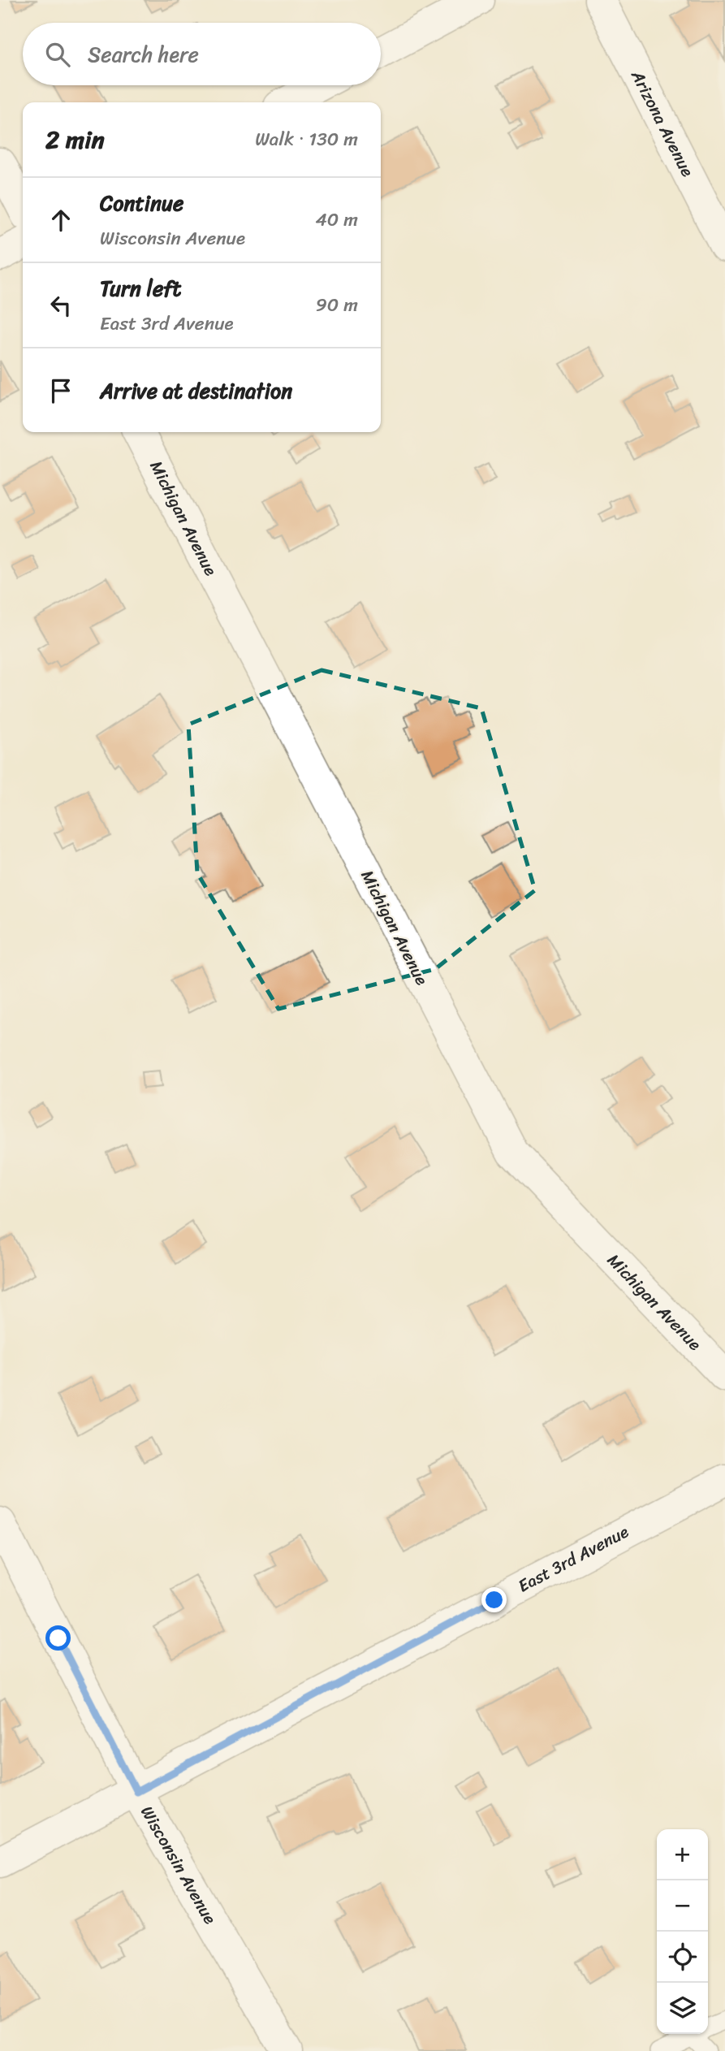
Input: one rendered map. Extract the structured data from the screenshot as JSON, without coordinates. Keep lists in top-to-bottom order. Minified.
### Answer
{"streets":{"street":["Arizona Avenue","Michigan Avenue","East 3rd Avenue","Wisconsin Avenue"]},"crossings":[["East 3rd Avenue","Wisconsin Avenue"]],"page":{"search":"Search here","heading":["2 min","Walk · 130 m"],"list":[["Continue","Wisconsin Avenue","40 m"],["Turn left","East 3rd Avenue","90 m"],"Arrive at destination"],"map_buttons":["+","−"]}}
